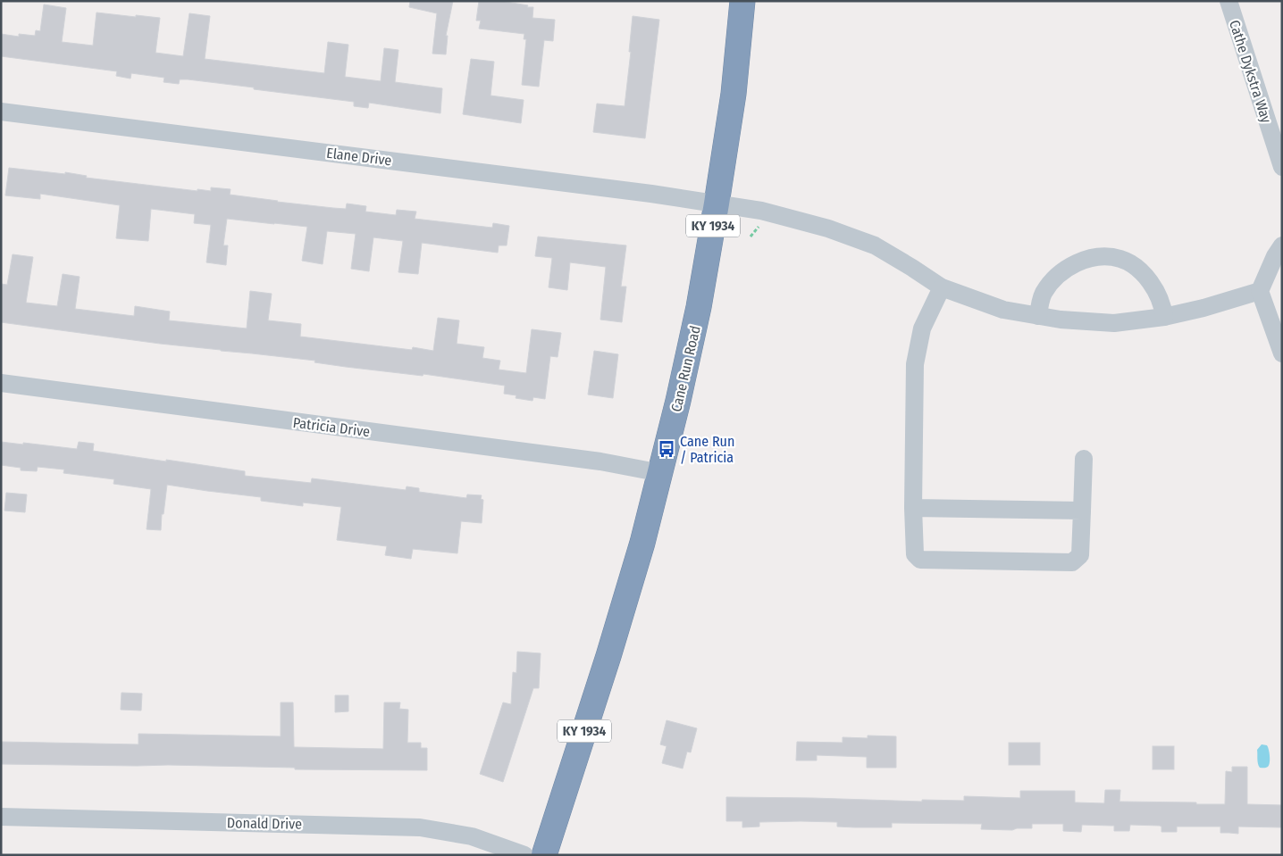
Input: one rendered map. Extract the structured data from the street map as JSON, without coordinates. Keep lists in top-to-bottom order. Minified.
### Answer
{"streets":{"highway":["KY 1934","Cane Run Road"],"street":["Cathe Dykstra Way","Elane Drive","Patricia Drive","Donald Drive"]},"crossings":[["Elane Drive","Cane Run Road"],["Cane Run Road","Patricia Drive"]],"places":{"bus stop":["Cane Run / Patricia"]}}
